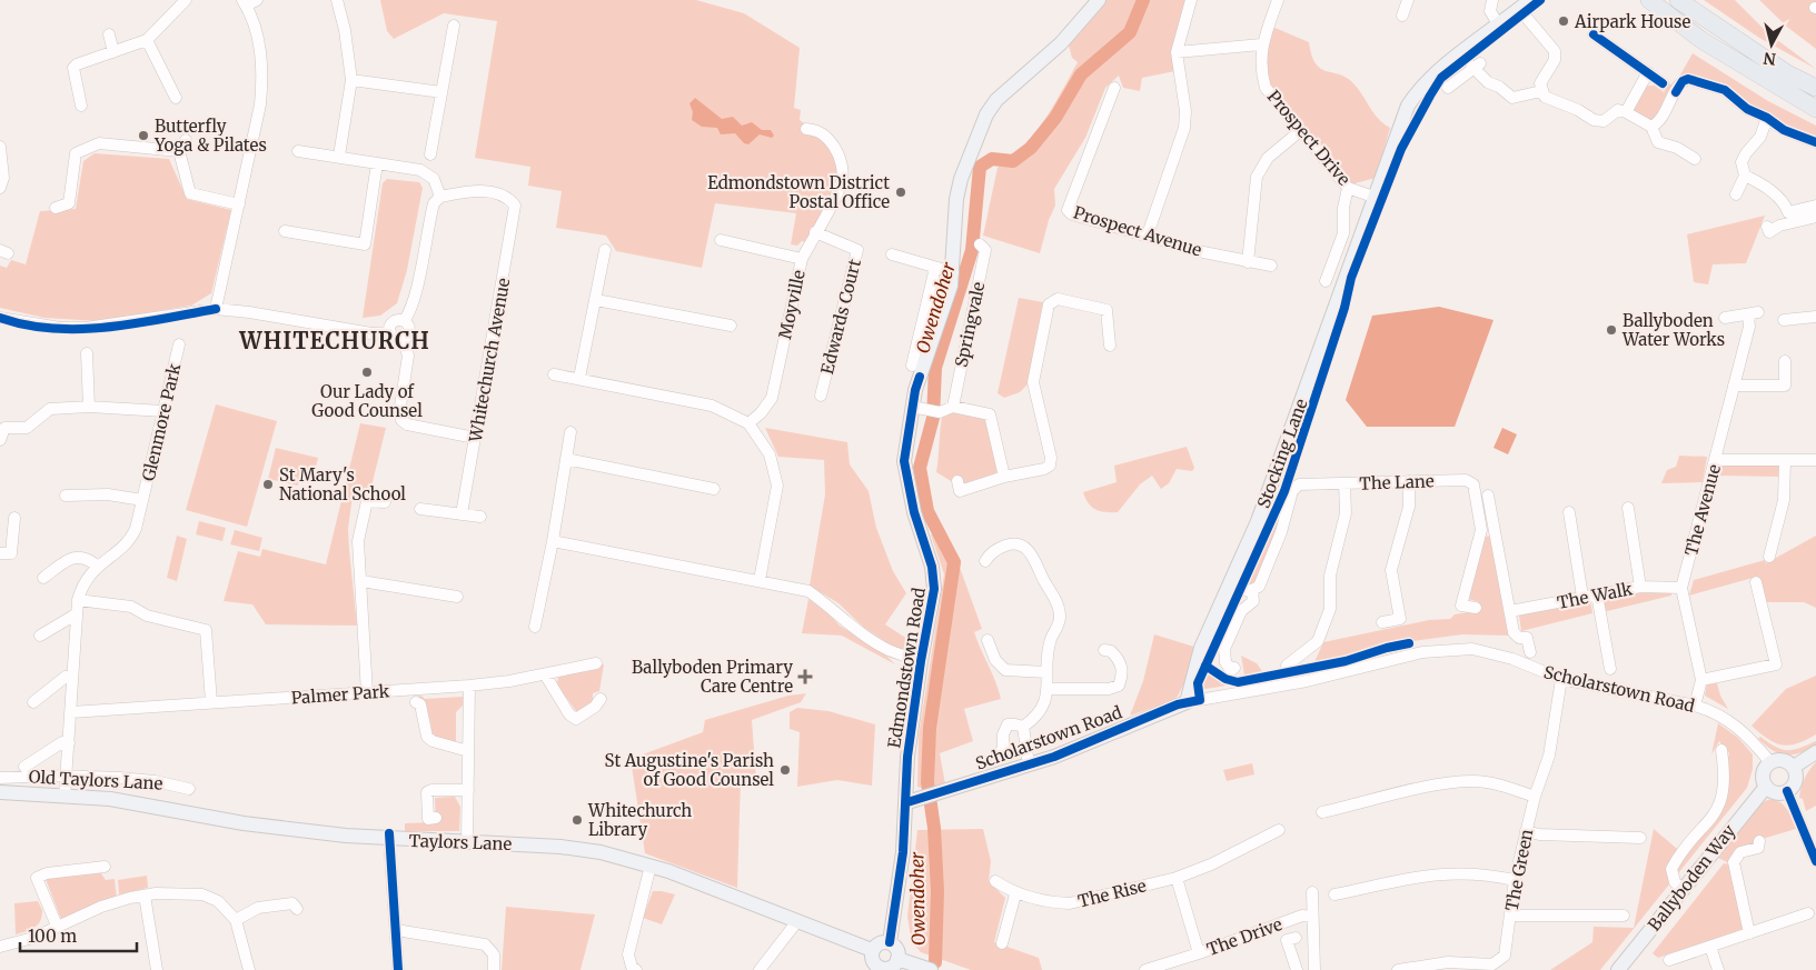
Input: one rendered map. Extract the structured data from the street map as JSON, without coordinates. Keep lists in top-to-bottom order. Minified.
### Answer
{"streets":{"main road":["Stocking Lane","Edmondstown Road","Scholarstown Road","Taylors Lane","Ballyboden Way"],"street":["Prospect Drive","Prospect Avenue","Moyville","Edwards Court","Springvale","Whitechurch Avenue","Glenmore Park","The Lane","The Avenue","The Walk","Palmer Park","Old Taylors Lane","The Green","The Rise","The Drive"]},"crossings":[["Prospect Drive","Stocking Lane"],["Glenmore Park","Palmer Park"],["Glenmore Park","Old Taylors Lane"],["Glenmore Park","Taylors Lane"],["Stocking Lane","Scholarstown Road"],["The Avenue","The Walk"],["The Avenue","Scholarstown Road"],["Edmondstown Road","Scholarstown Road"],["Edmondstown Road","Taylors Lane"],["Scholarstown Road","The Green"],["Scholarstown Road","Ballyboden Way"]],"districts":["WHITECHURCH"],"water":["Owendoher"],"places":{"other":["Airpark House","Butterfly Yoga & Pilates","Edmondstown District Postal Office","Ballyboden Water Works","Our Lady of Good Counsel","St Mary's National School","St Augustine's Parish of Good Counsel","Whitechurch Library"],"health":["Ballyboden Primary Care Centre"]},"scale_bar":"100 m","north":"bottom"}
